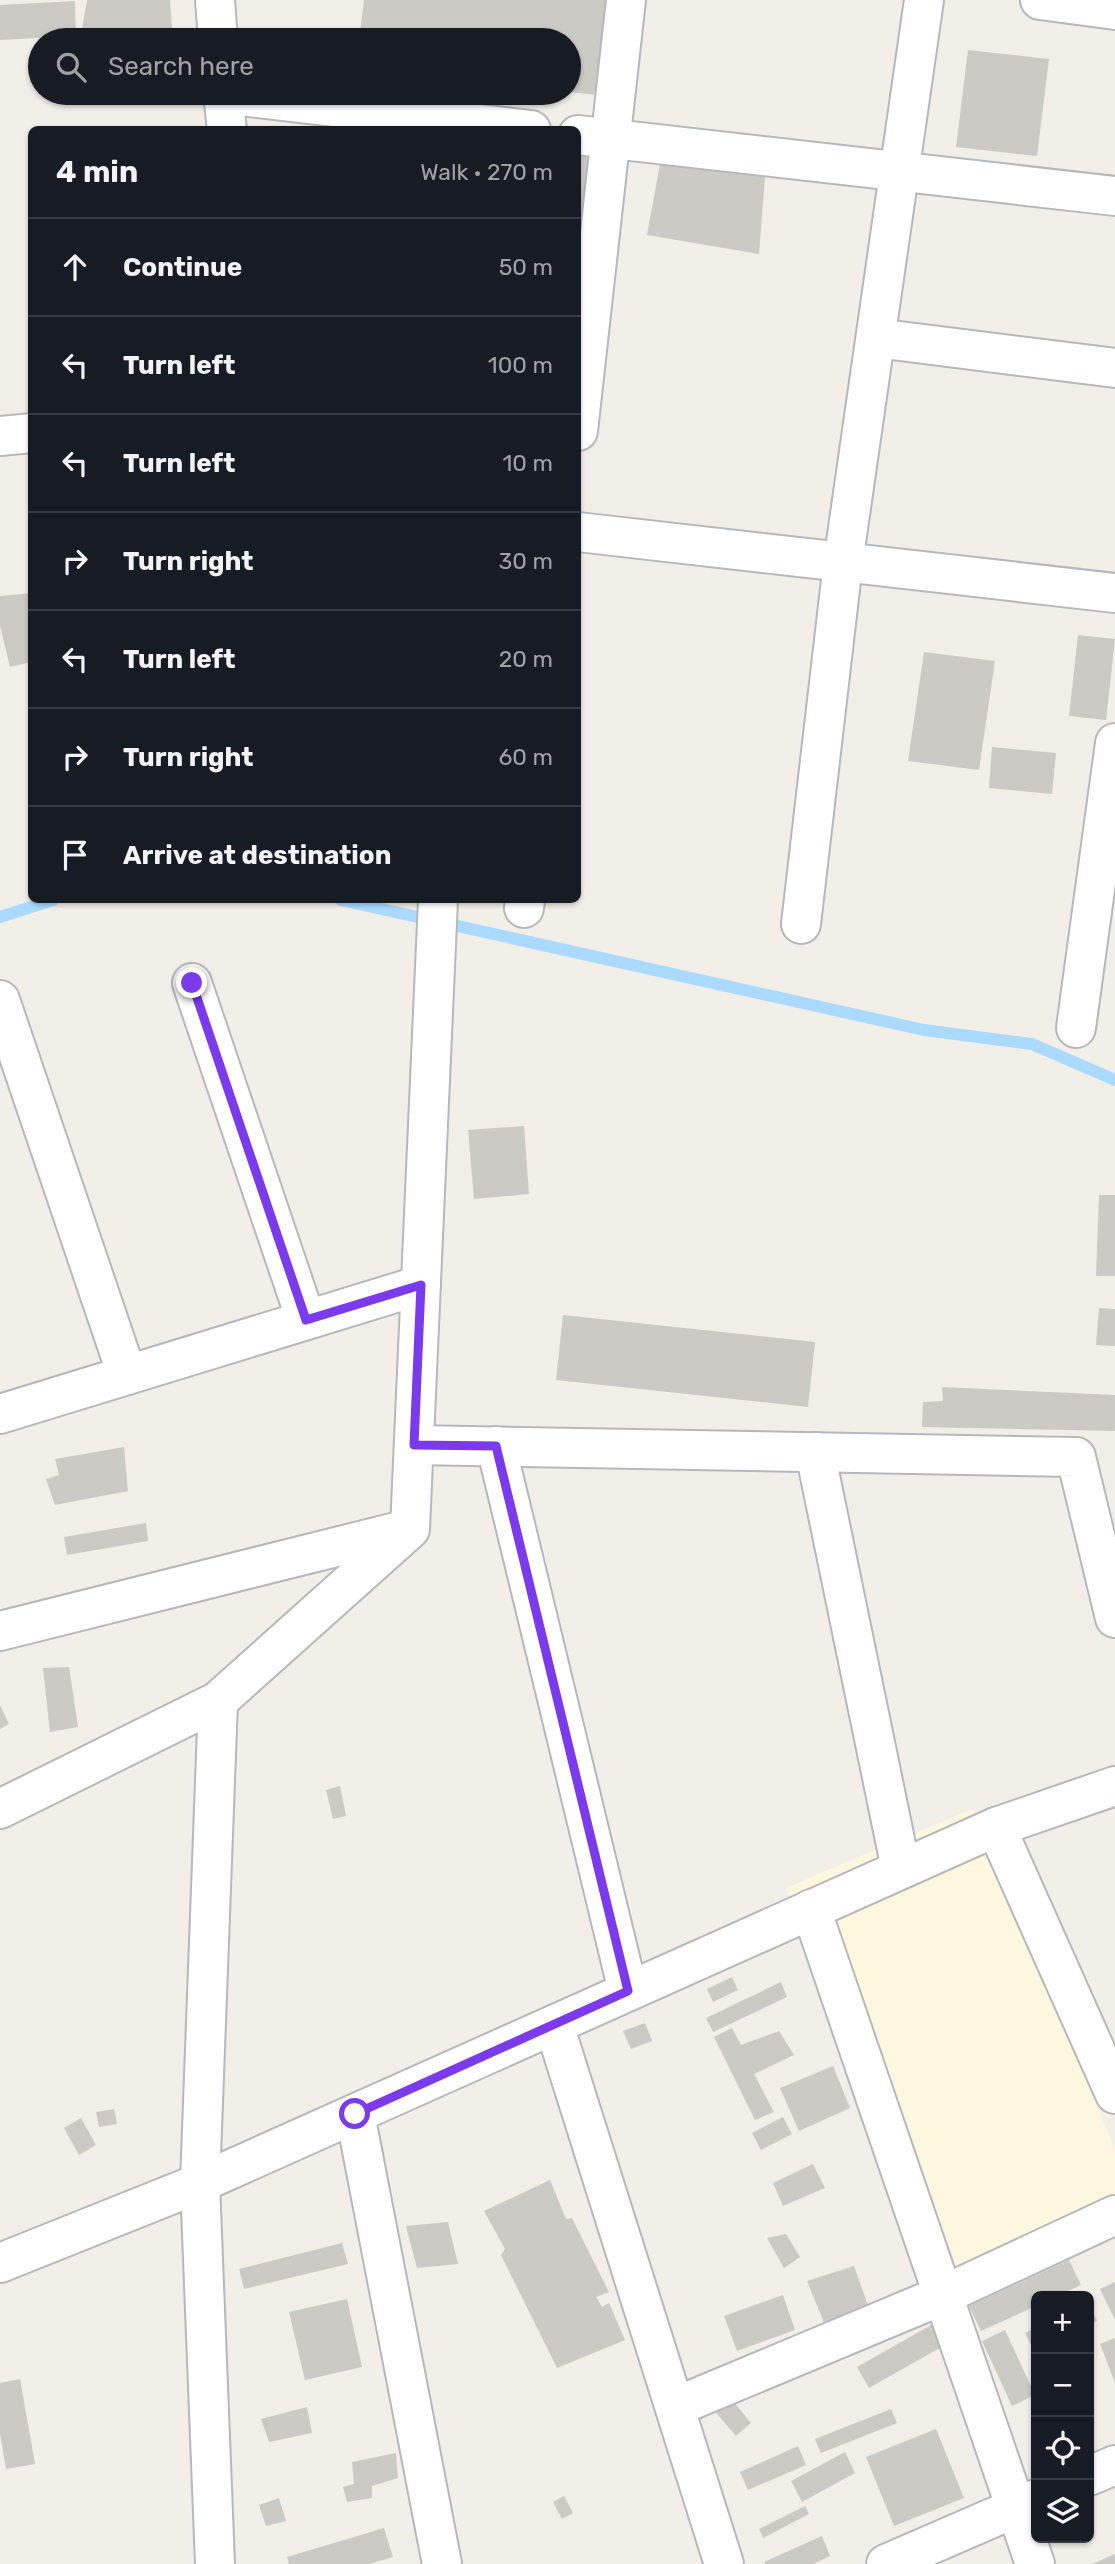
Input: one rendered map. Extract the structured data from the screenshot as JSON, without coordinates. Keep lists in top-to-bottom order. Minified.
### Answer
{"page":{"search":"Search here","heading":["4 min","Walk · 270 m"],"list":[["Continue","50 m"],["Turn left","100 m"],["Turn left","10 m"],["Turn right","30 m"],["Turn left","20 m"],["Turn right","60 m"],"Arrive at destination"],"map_buttons":["+","−"]}}
